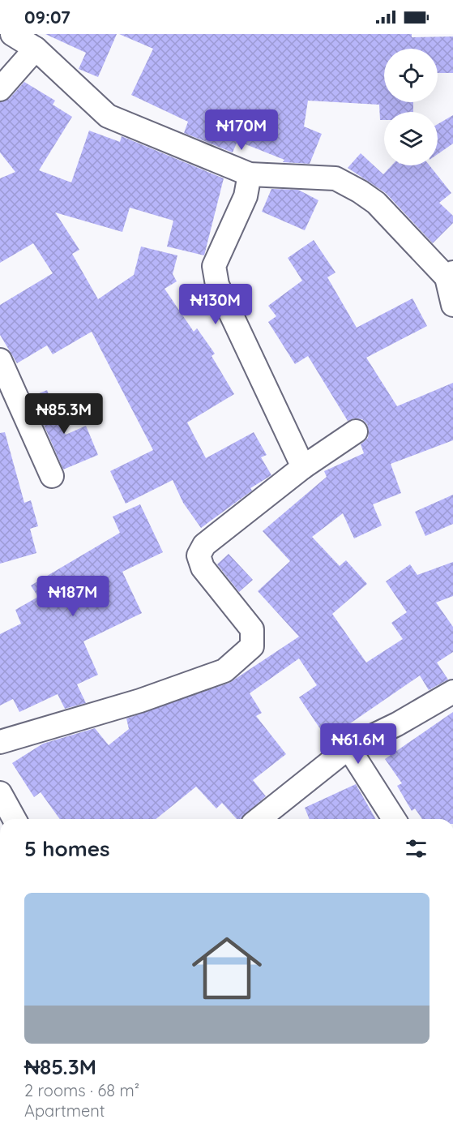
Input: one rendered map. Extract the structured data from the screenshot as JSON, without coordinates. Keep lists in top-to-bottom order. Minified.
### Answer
{"page":{"status":"09:07","price":["₦170M","₦130M","₦85.3M","₦187M","₦61.6M"],"heading":"5 homes","list":[{"name":"₦85.3M","note":"2 rooms · 68 m² · Apartment"}]}}
